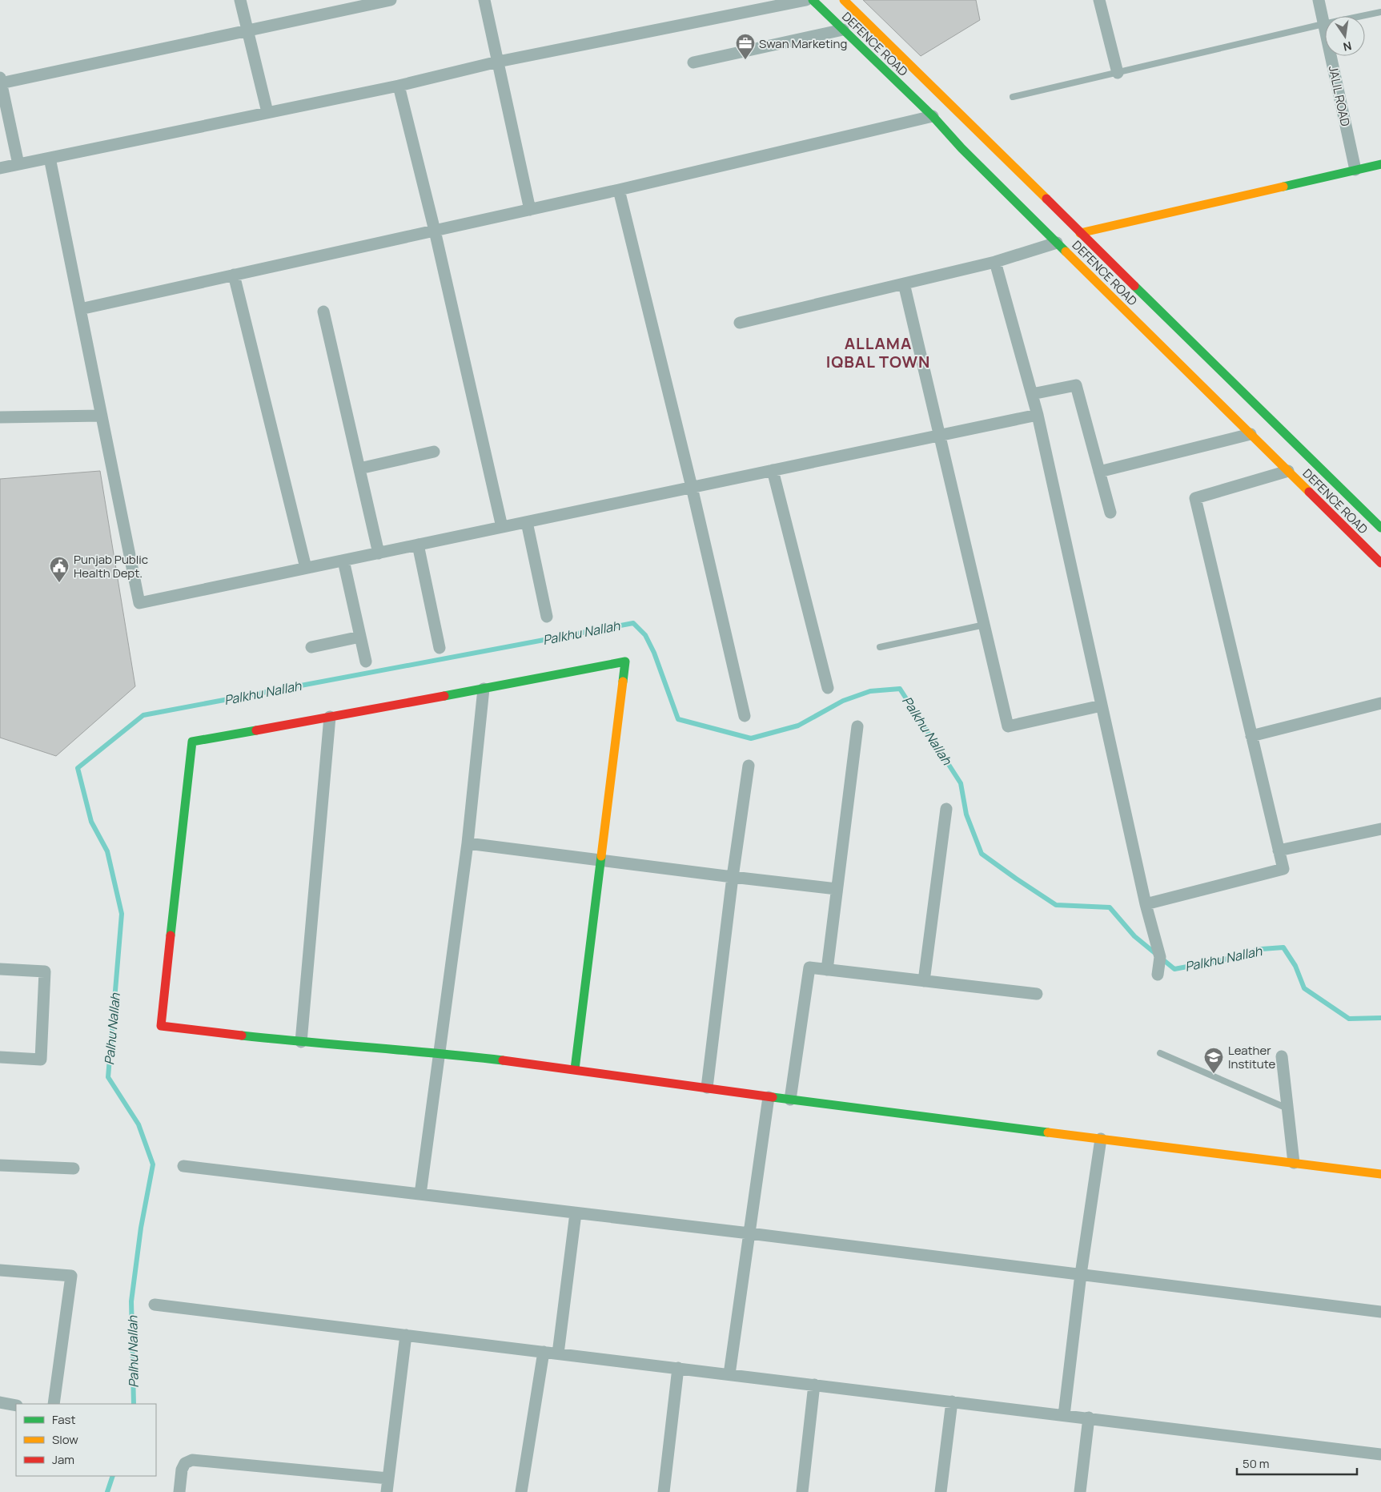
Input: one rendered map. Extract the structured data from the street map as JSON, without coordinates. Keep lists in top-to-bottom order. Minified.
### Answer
{"streets":{"street":["DEFENCE ROAD","JALIL ROAD"]},"districts":["ALLAMA IQBAL TOWN"],"water":["Palkhu Nallah","Palhu Nallah"],"places":{"office":["Swan Marketing"],"public building":["Punjab Public Health Dept."],"school or university":["Leather Institute"]},"legend":["Fast","Slow","Jam"],"scale_bar":"50 m","north":"bottom"}
